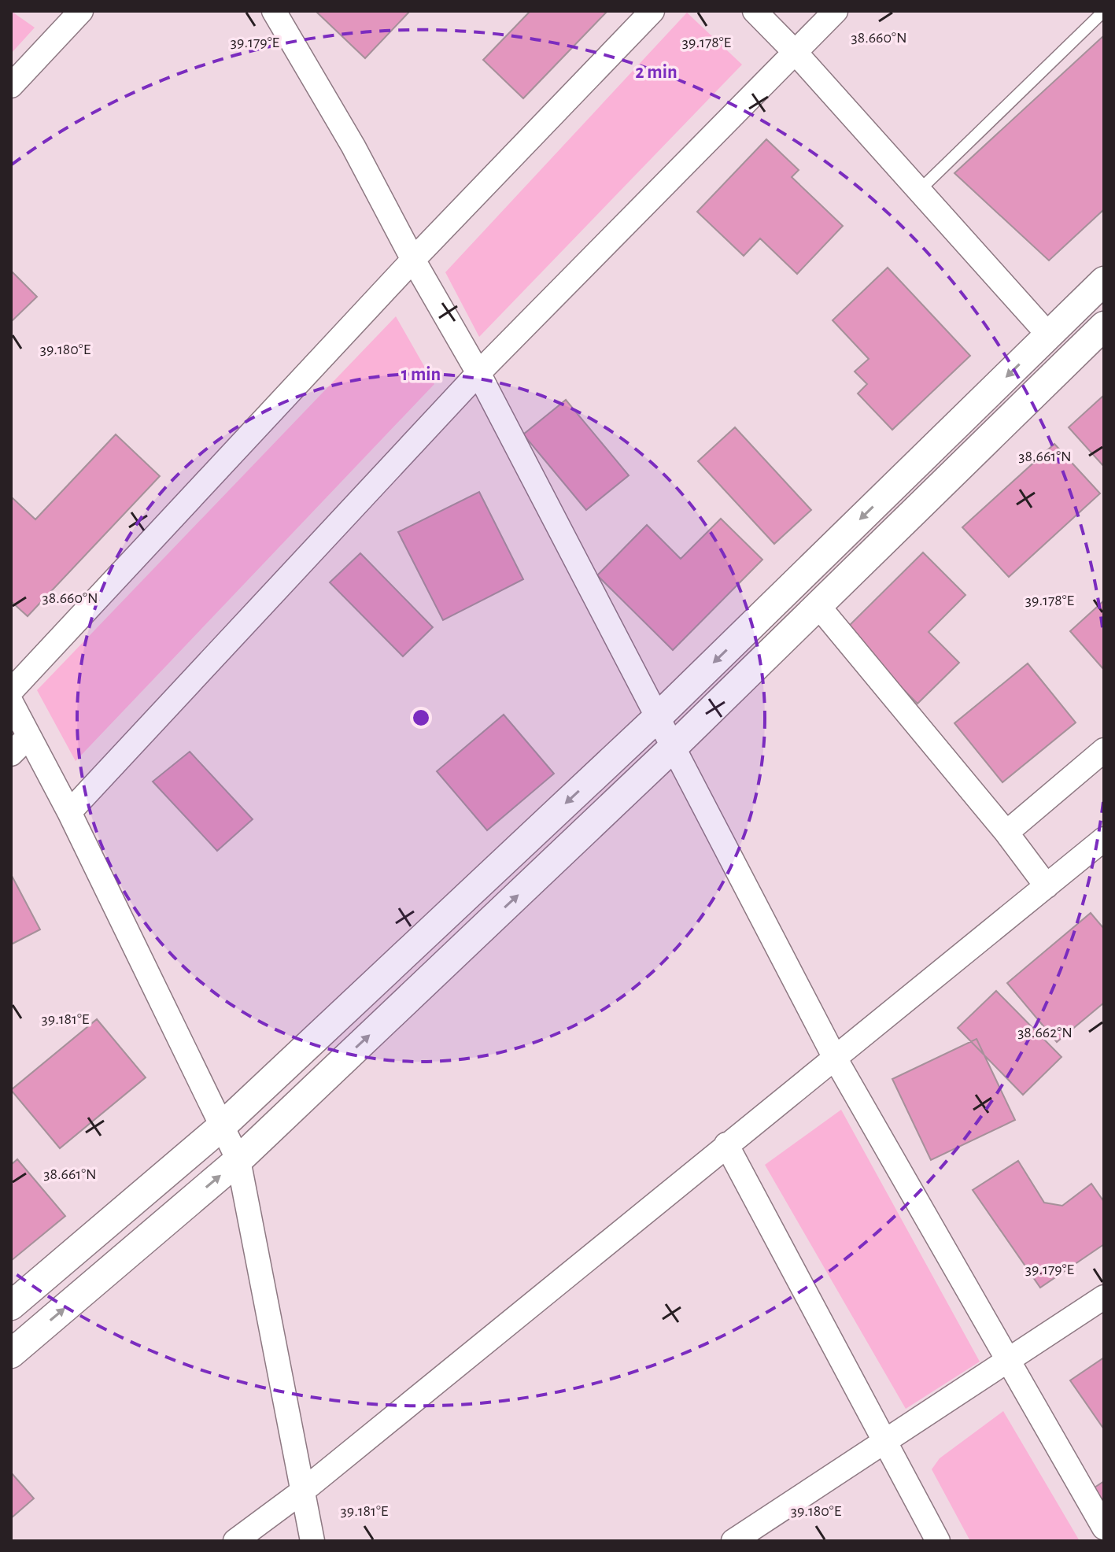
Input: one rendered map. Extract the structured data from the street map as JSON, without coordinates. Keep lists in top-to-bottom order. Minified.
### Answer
{"coordinates":["38.660°N","39.179°E","39.178°E","39.180°E","38.661°N","39.181°E","38.662°N"],"rings":["2 min","1 min"]}
